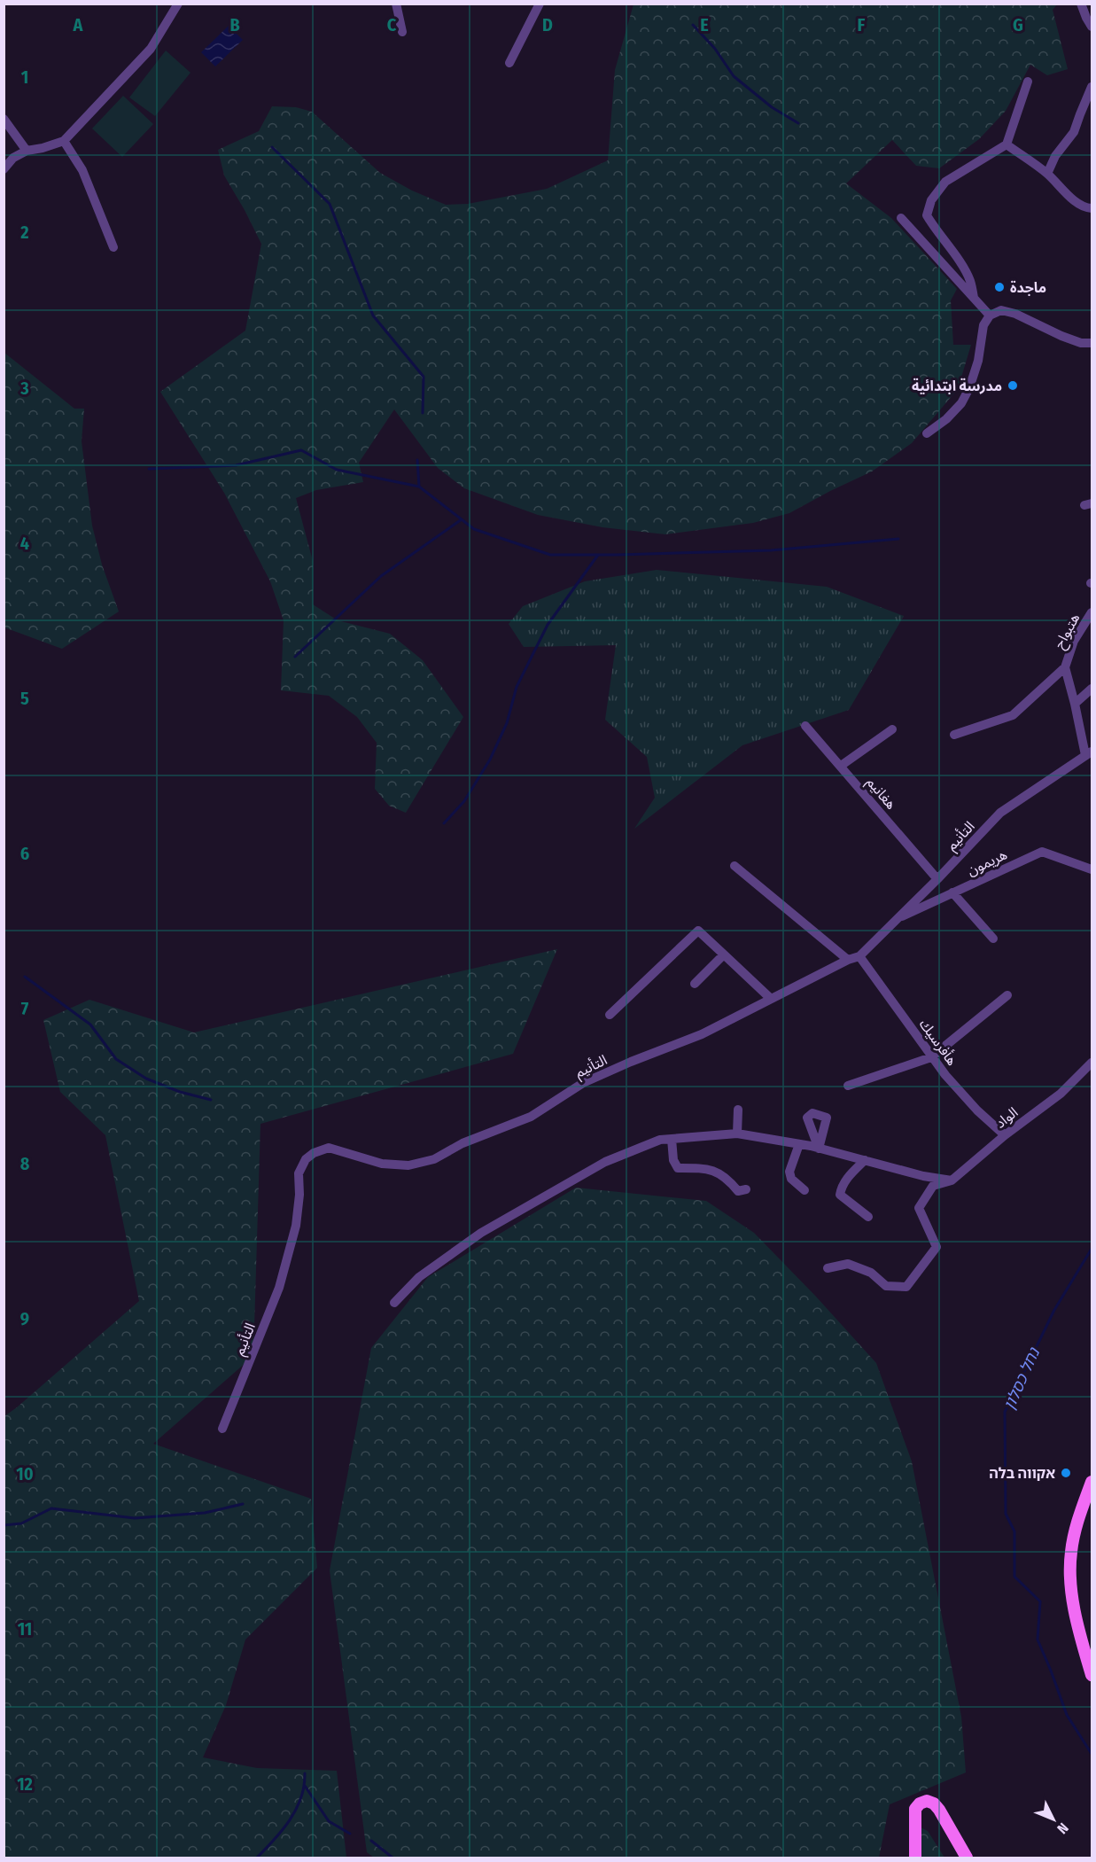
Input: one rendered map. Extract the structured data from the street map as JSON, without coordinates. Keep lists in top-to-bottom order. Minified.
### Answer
{"streets":{"street":["هتبواح","هغانيم","التأنيم","هريمون","هأفرسيك","الواد"]},"crossings":[["هتبواح","التأنيم"],["هغانيم","التأنيم"],["التأنيم","هريمون"],["التأنيم","هأفرسيك"],["هأفرسيك","الواد"]],"water":["נחל כסלון"],"places":["ماجدة","مدرسة ابتدائية","אקווה בלה"],"north":"bottom right","grid":{"columns":["A","B","C","D","E","F","G"],"rows":["1","2","3","4","5","6","7","8","9","10","11","12"]}}
